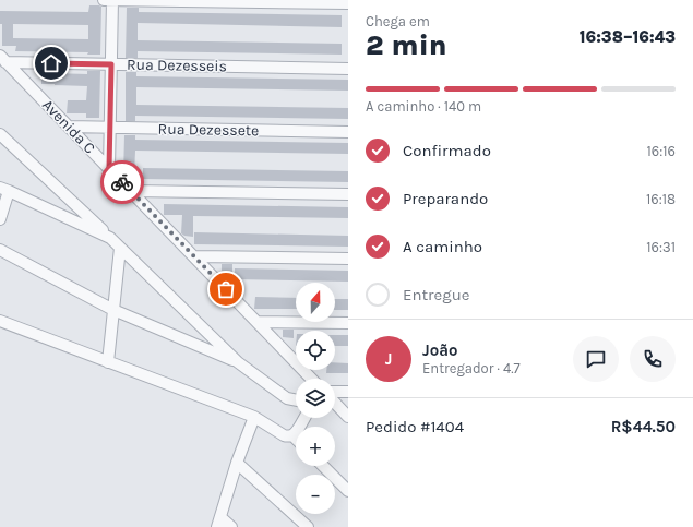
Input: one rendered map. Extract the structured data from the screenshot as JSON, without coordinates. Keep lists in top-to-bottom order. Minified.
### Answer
{"streets":{"street":["Rua Dezesseis","Avenida C","Rua Dezessete"]},"crossings":[["Rua Dezesseis","Avenida C"],["Avenida C","Rua Dezessete"]],"north":"top","page":{"heading":["2 min","Chega em","16:38–16:43"],"panel":["João","Entregador · 4.7","Pedido #1404","R$44.50"],"bar":"A caminho · 140 m","list":[["Confirmado","16:16"],["Preparando","16:18"],["A caminho","16:31"],"Entregue"],"map_buttons":["+","−"],"round":"J"}}
